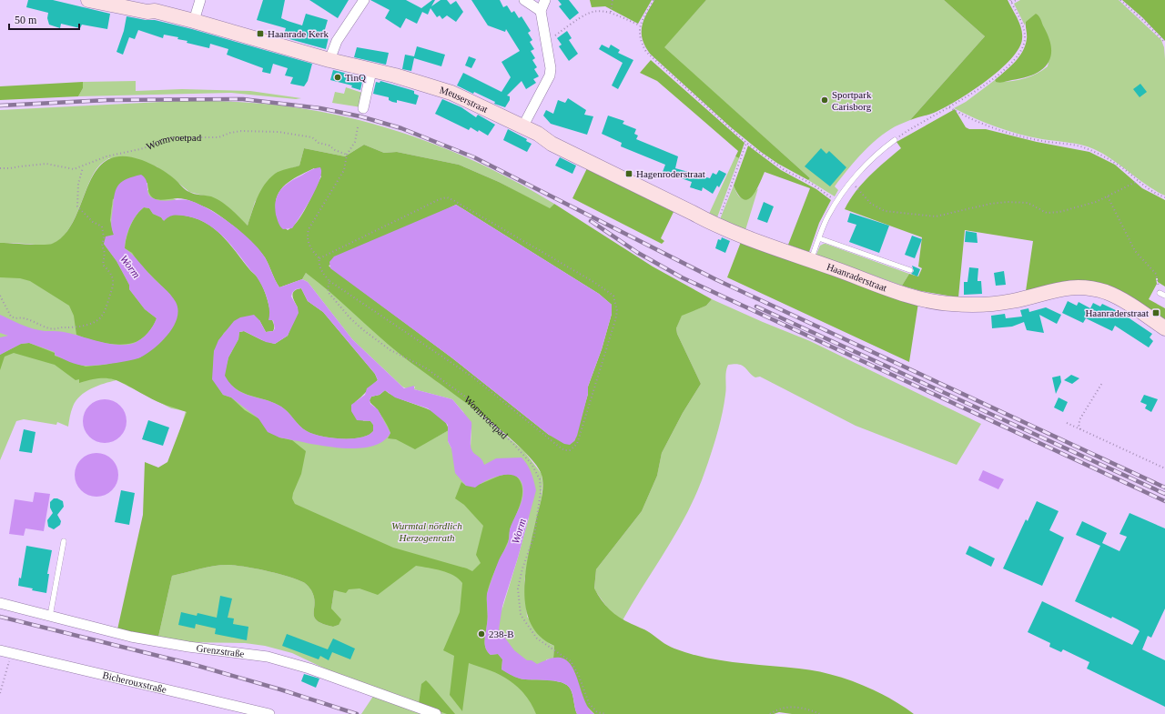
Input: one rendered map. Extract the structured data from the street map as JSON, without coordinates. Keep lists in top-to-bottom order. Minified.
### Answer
{"streets":{"street":["Meuserstraat","Haanraderstraat","Grenzstraße","Bicherouxstraße"],"path":["Wormvoetpad"]},"crossings":[["Meuserstraat","Haanraderstraat"]],"water":["Worm"],"parks":["Wurmtal nördlich Herzogenrath"],"places":{"transit":["Haanrade Kerk","Hagenroderstraat","Haanraderstraat"],"other":["TinQ","Sportpark Carisborg","238-B"]},"scale_bar":"50 m"}
